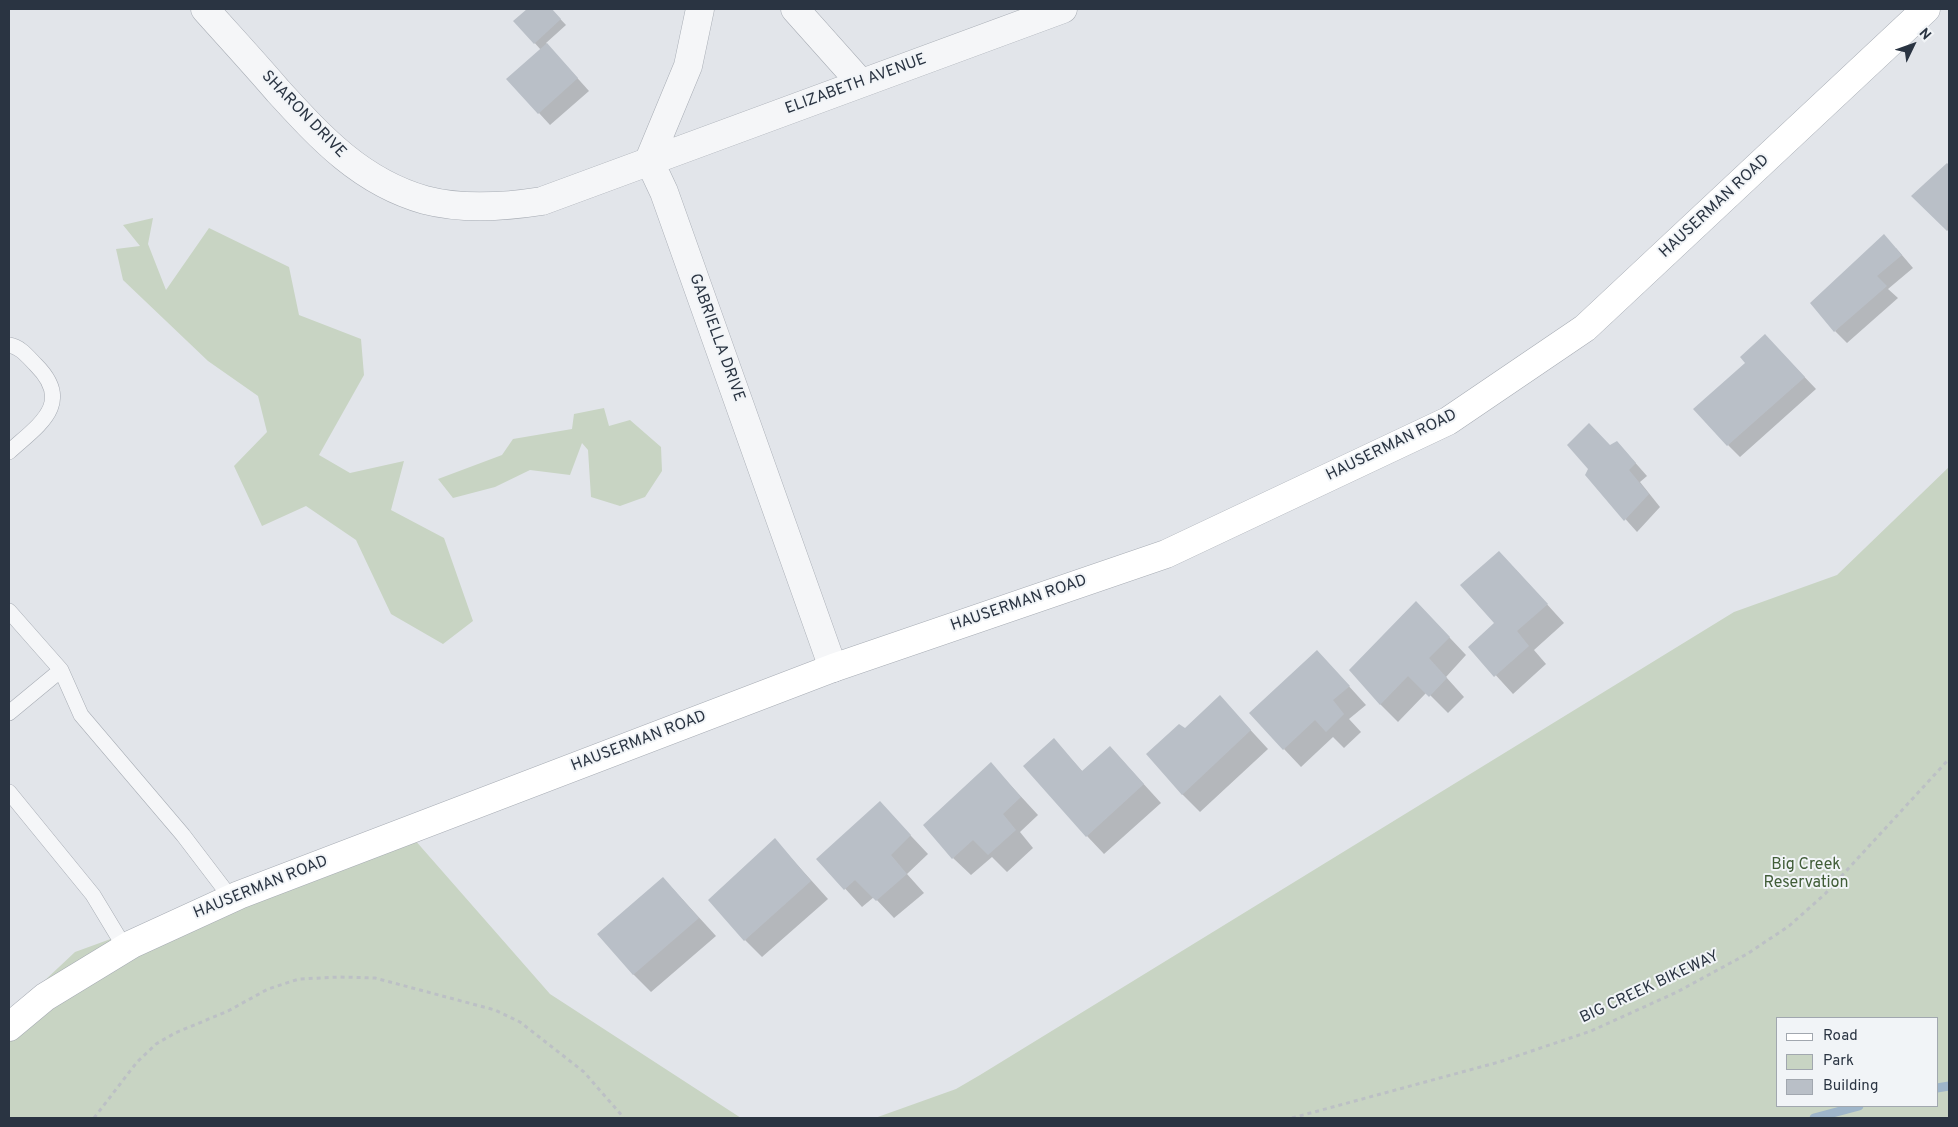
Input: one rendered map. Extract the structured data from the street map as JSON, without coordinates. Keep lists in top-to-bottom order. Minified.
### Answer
{"streets":{"main road":["HAUSERMAN ROAD"],"street":["ELIZABETH AVENUE","SHARON DRIVE","GABRIELLA DRIVE"],"path":["BIG CREEK BIKEWAY"]},"crossings":[["ELIZABETH AVENUE","SHARON DRIVE"],["ELIZABETH AVENUE","GABRIELLA DRIVE"],["SHARON DRIVE","GABRIELLA DRIVE"],["HAUSERMAN ROAD","GABRIELLA DRIVE"]],"parks":["Big Creek Reservation"],"legend":["Road","Park","Building"],"north":"top right"}
